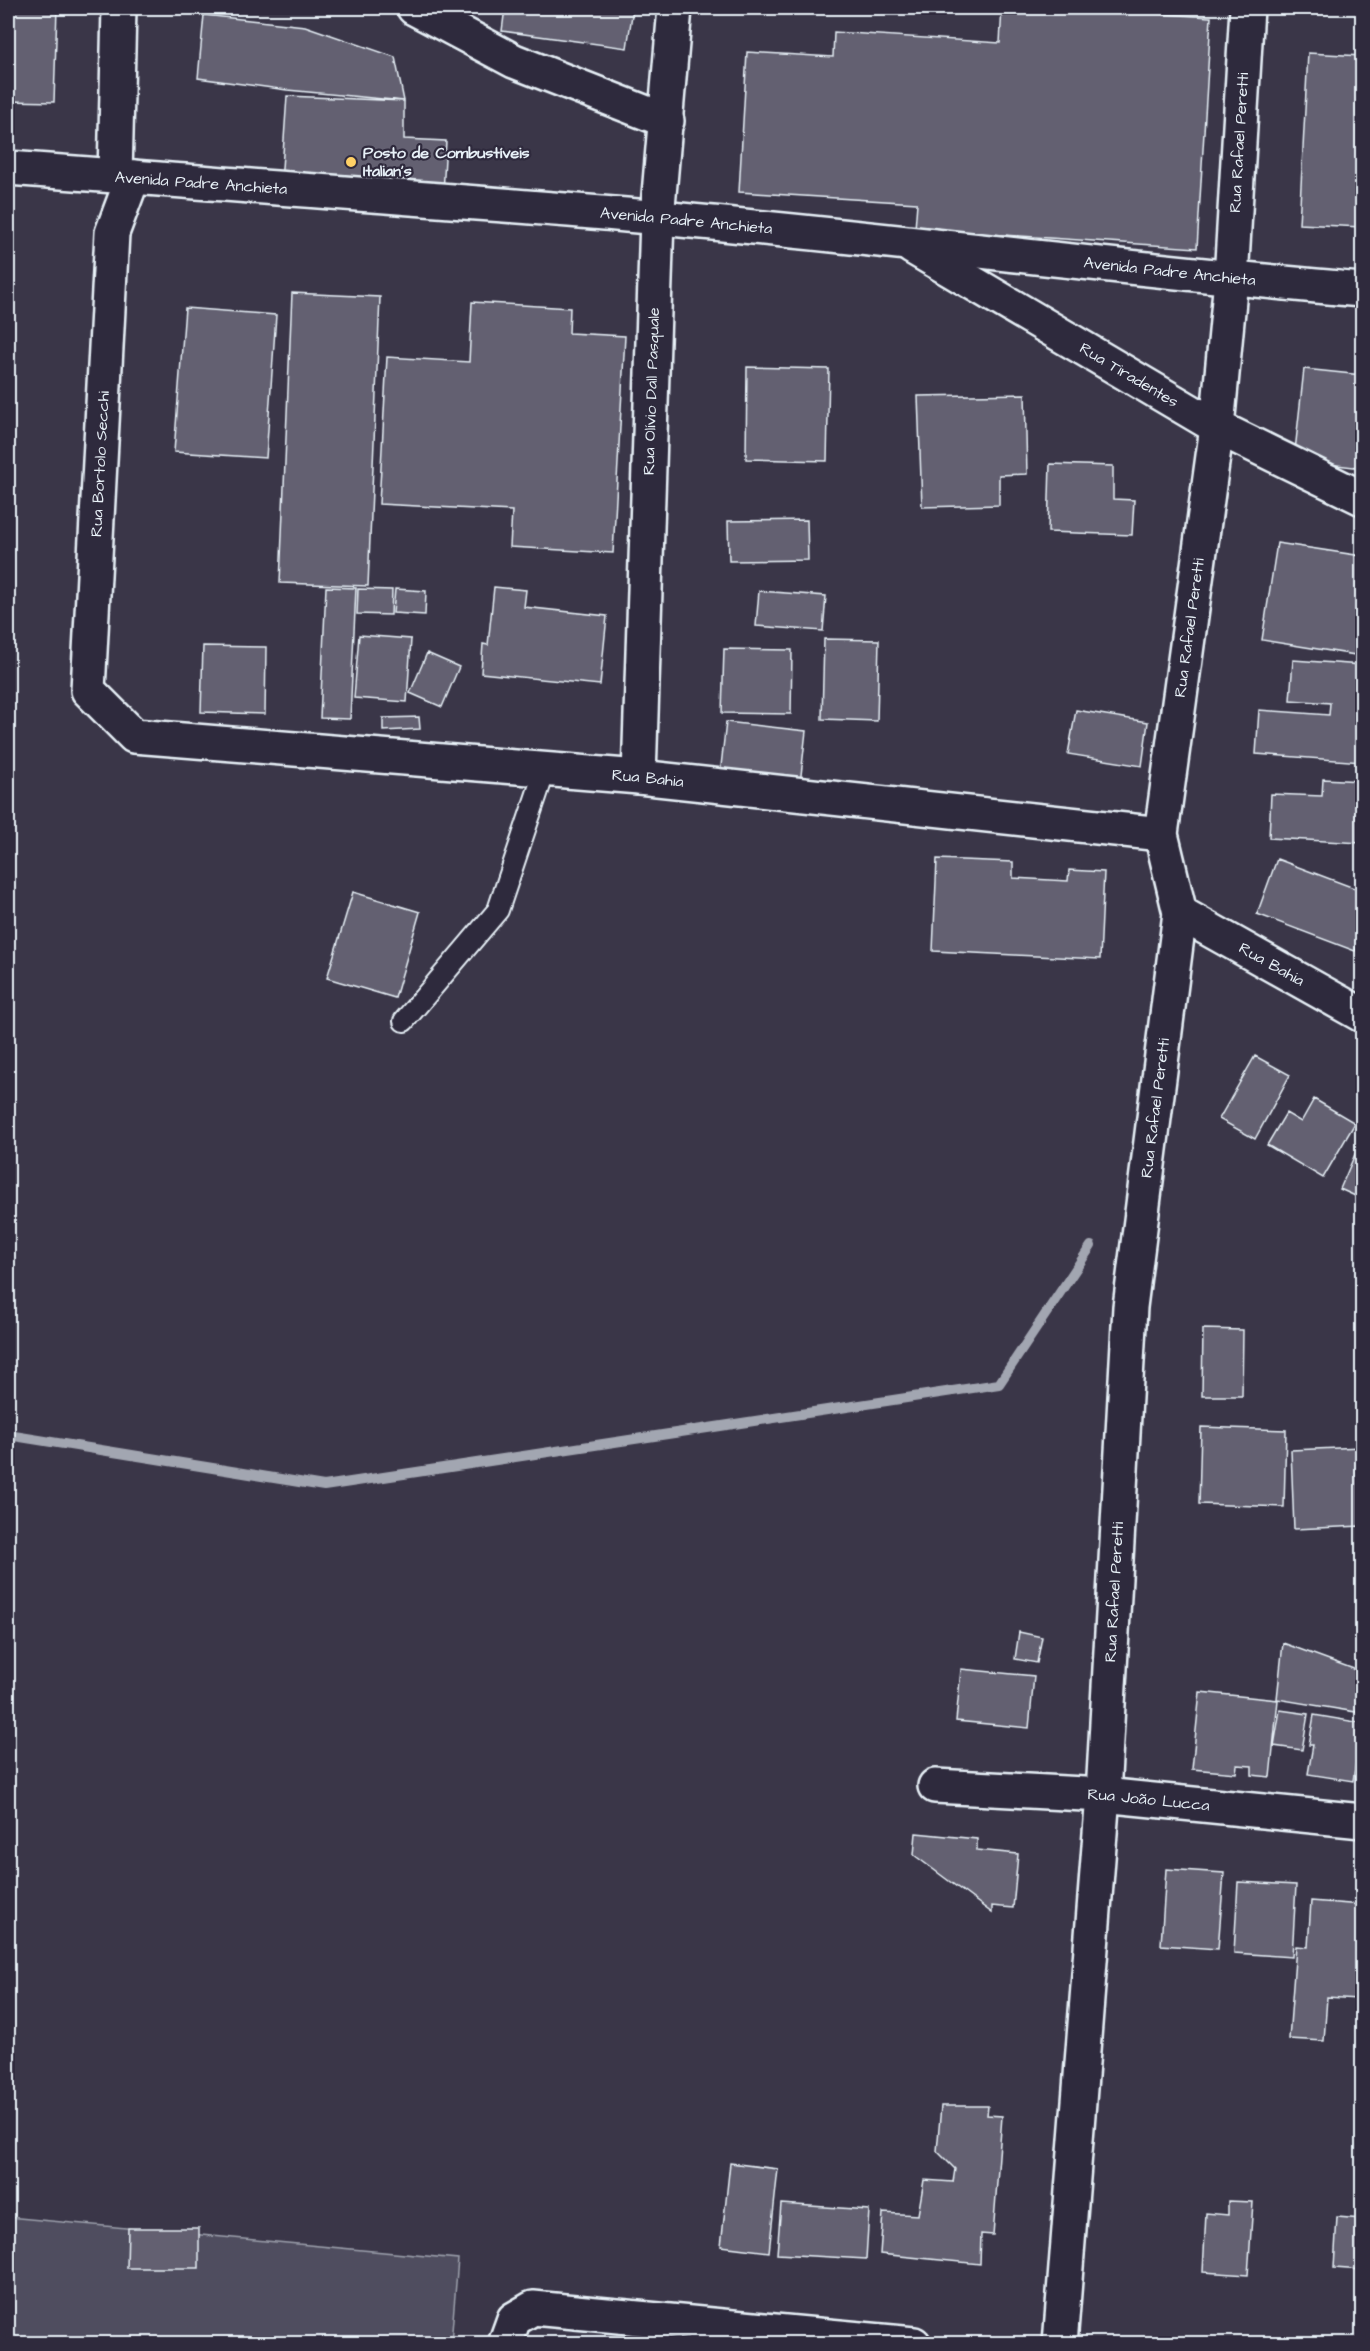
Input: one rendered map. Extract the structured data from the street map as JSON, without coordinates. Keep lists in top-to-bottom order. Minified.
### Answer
{"streets":{"street":["Rua Rafael Peretti","Avenida Padre Anchieta","Rua Tiradentes","Rua Olívio Dall Pasquale","Rua Bortolo Secchi","Rua Bahia","Rua João Lucca"]},"crossings":[["Rua Rafael Peretti","Avenida Padre Anchieta"],["Rua Rafael Peretti","Rua Tiradentes"],["Rua Rafael Peretti","Rua Bahia"],["Rua Rafael Peretti","Rua João Lucca"],["Avenida Padre Anchieta","Rua Tiradentes"],["Avenida Padre Anchieta","Rua Olívio Dall Pasquale"],["Avenida Padre Anchieta","Rua Bortolo Secchi"],["Rua Olívio Dall Pasquale","Rua Bahia"],["Rua Bortolo Secchi","Rua Bahia"]],"places":["Posto de Combustíveis Italian's"]}
